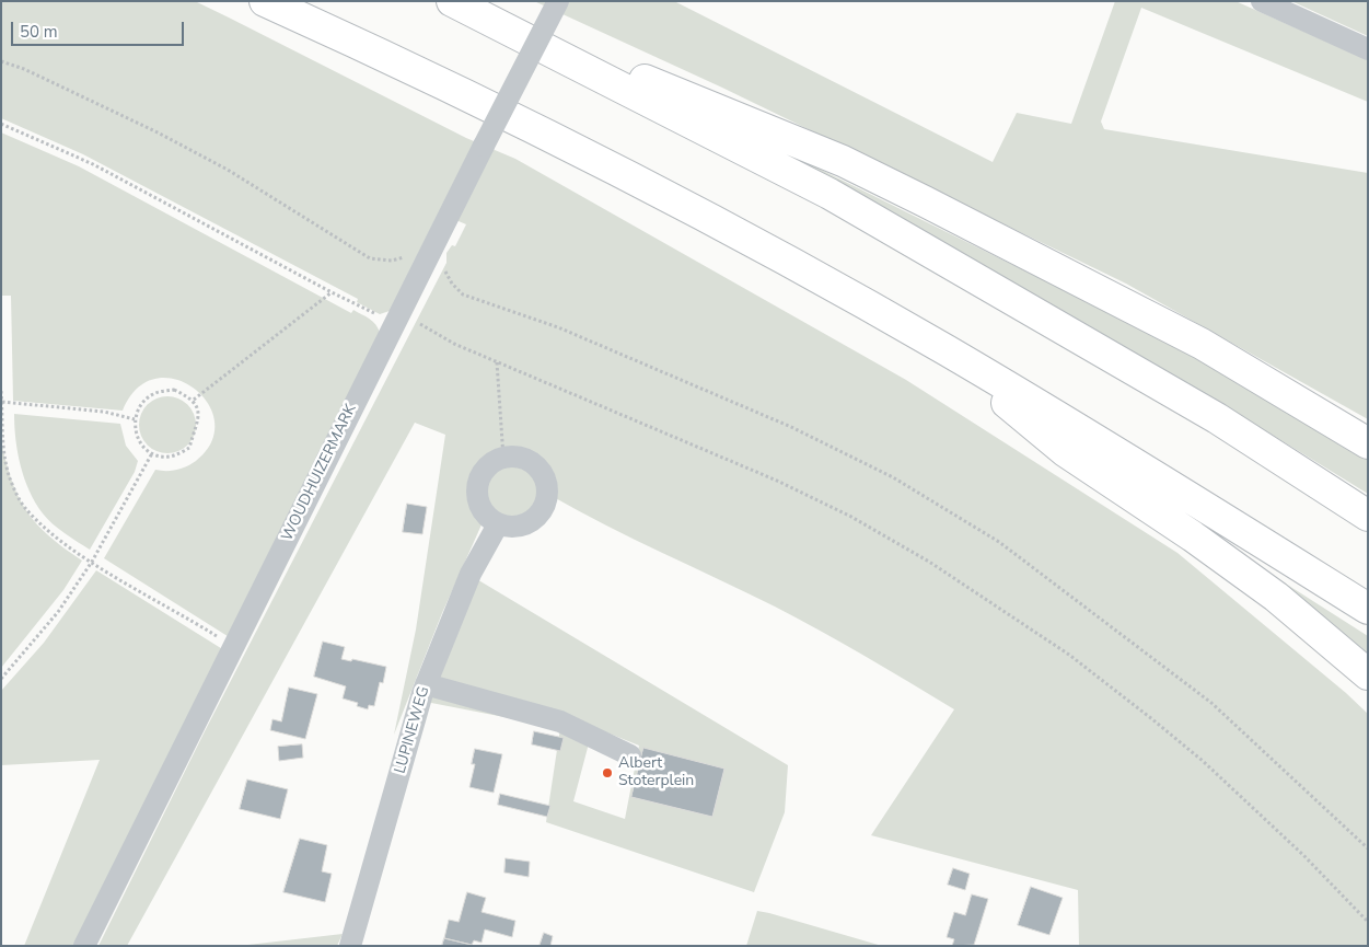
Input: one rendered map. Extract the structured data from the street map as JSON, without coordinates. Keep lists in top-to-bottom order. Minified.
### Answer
{"streets":{"street":["WOUDHUIZERMARK","LUPINEWEG"]},"places":["Albert Stoterplein"],"scale_bar":"50 m"}
